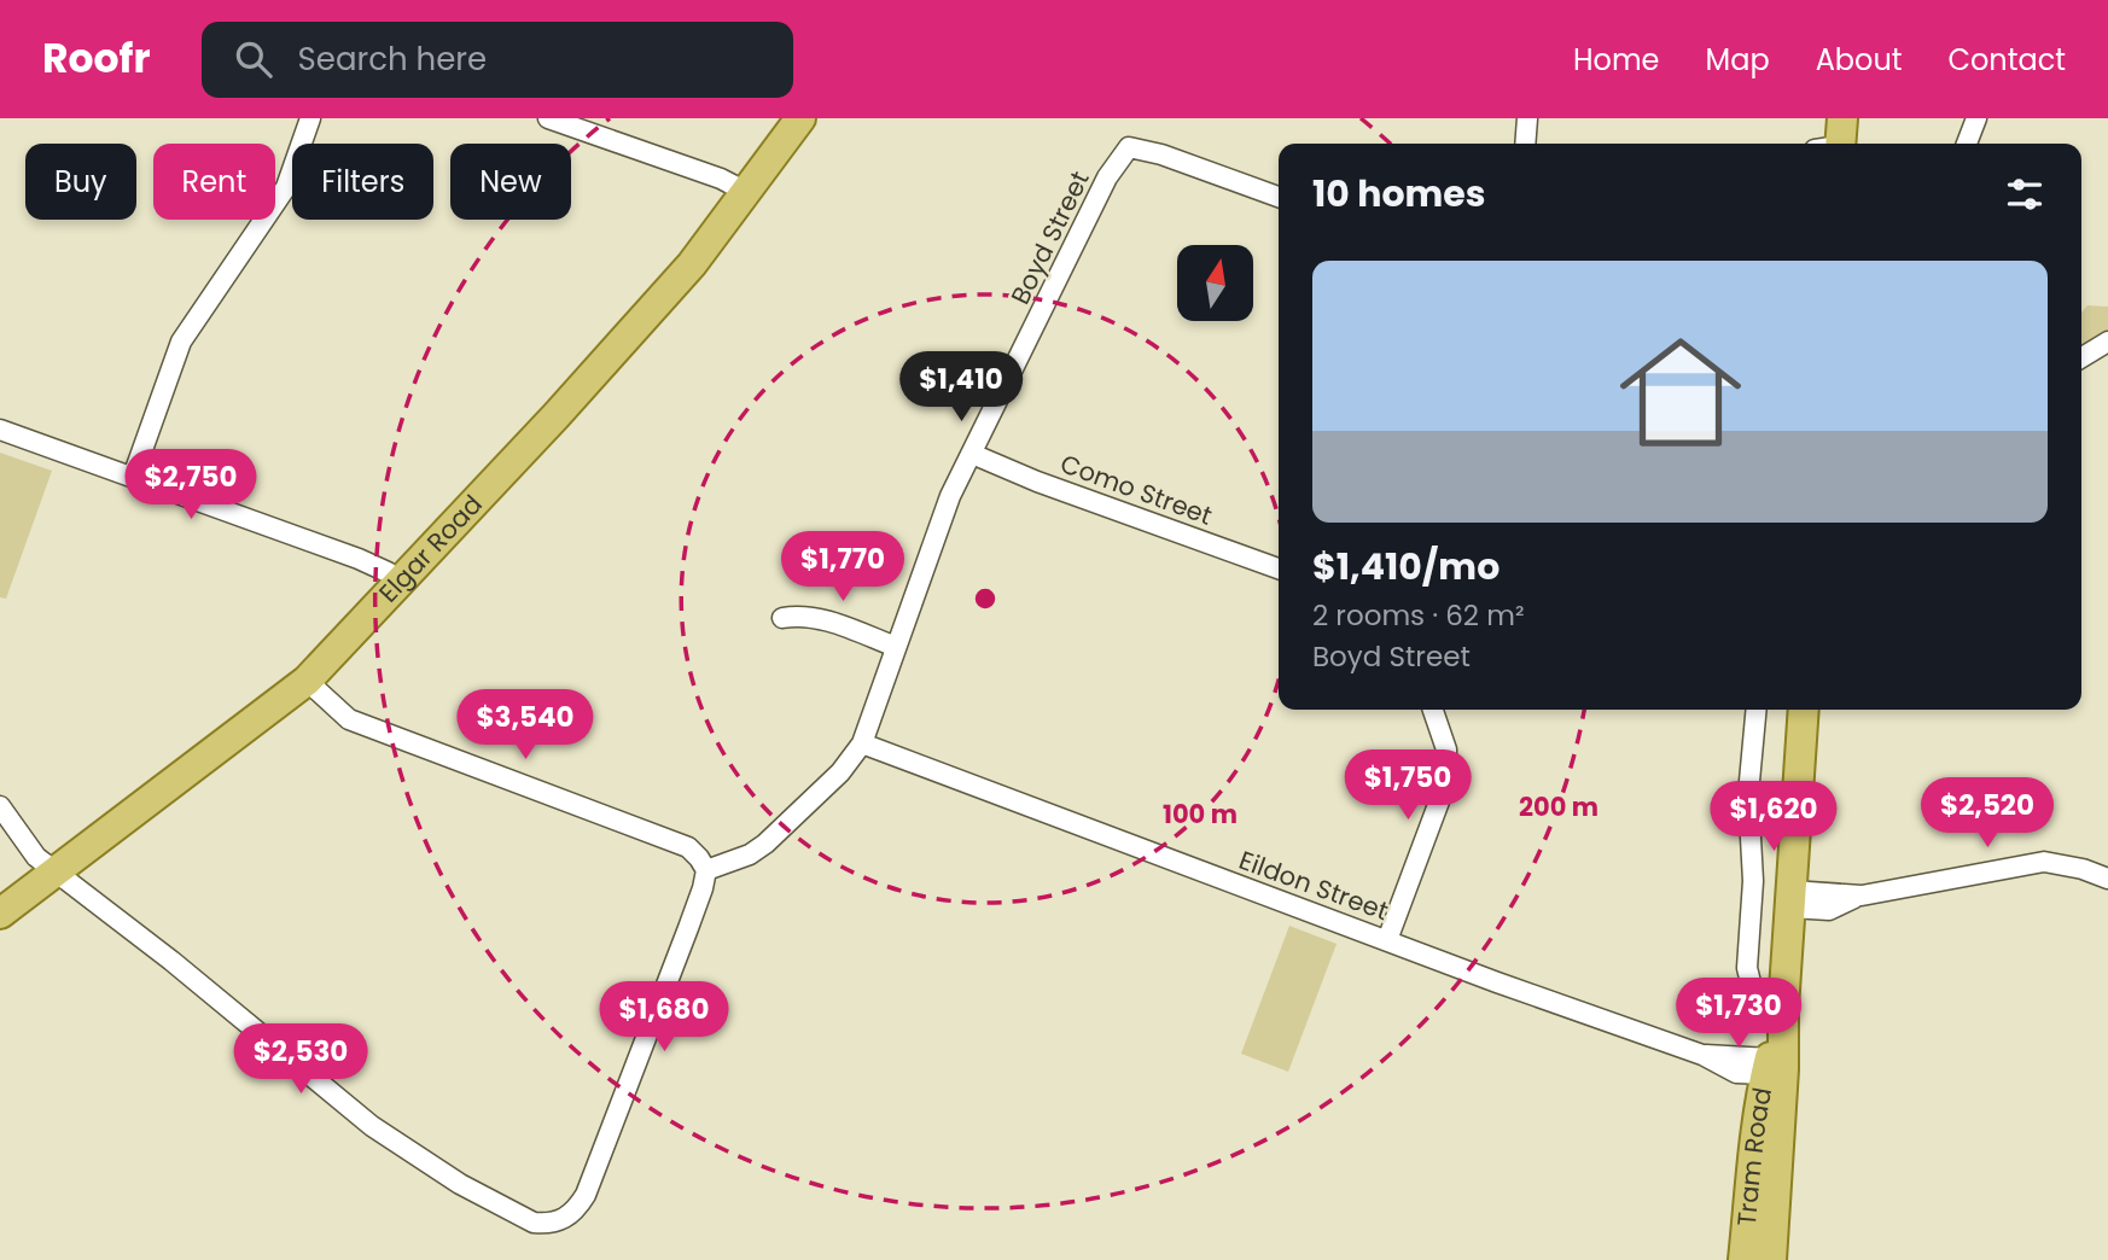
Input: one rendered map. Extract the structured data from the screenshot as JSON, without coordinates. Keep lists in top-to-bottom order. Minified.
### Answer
{"streets":{"main road":["Elgar Road","Tram Road"],"street":["Boyd Street","Como Street","Eildon Street"]},"crossings":[["Boyd Street","Como Street"],["Boyd Street","Eildon Street"],["Eildon Street","Tram Road"]],"north":"top","page":{"header":"Roofr","search":"Search here","nav":["Home","Map","About","Contact"],"chip":["Buy","Rent","Filters","New"],"heading":"10 homes","list":[{"name":"$1,410/mo","note":"2 rooms · 62 m² · Boyd Street"}],"price":["$1,410","$2,750","$1,770","$3,540","$1,750","$2,520","$1,620","$1,730","$1,680","$2,530"]},"rings":["200 m","100 m"]}
